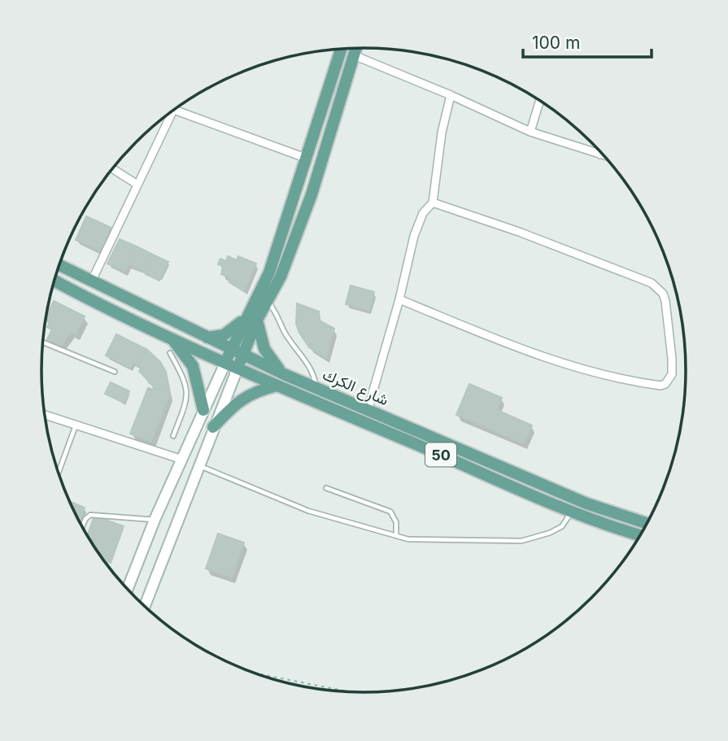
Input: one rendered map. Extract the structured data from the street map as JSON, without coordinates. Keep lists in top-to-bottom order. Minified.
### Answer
{"streets":{"main road":["شارع الكرك","50"]},"scale_bar":"100 m"}
